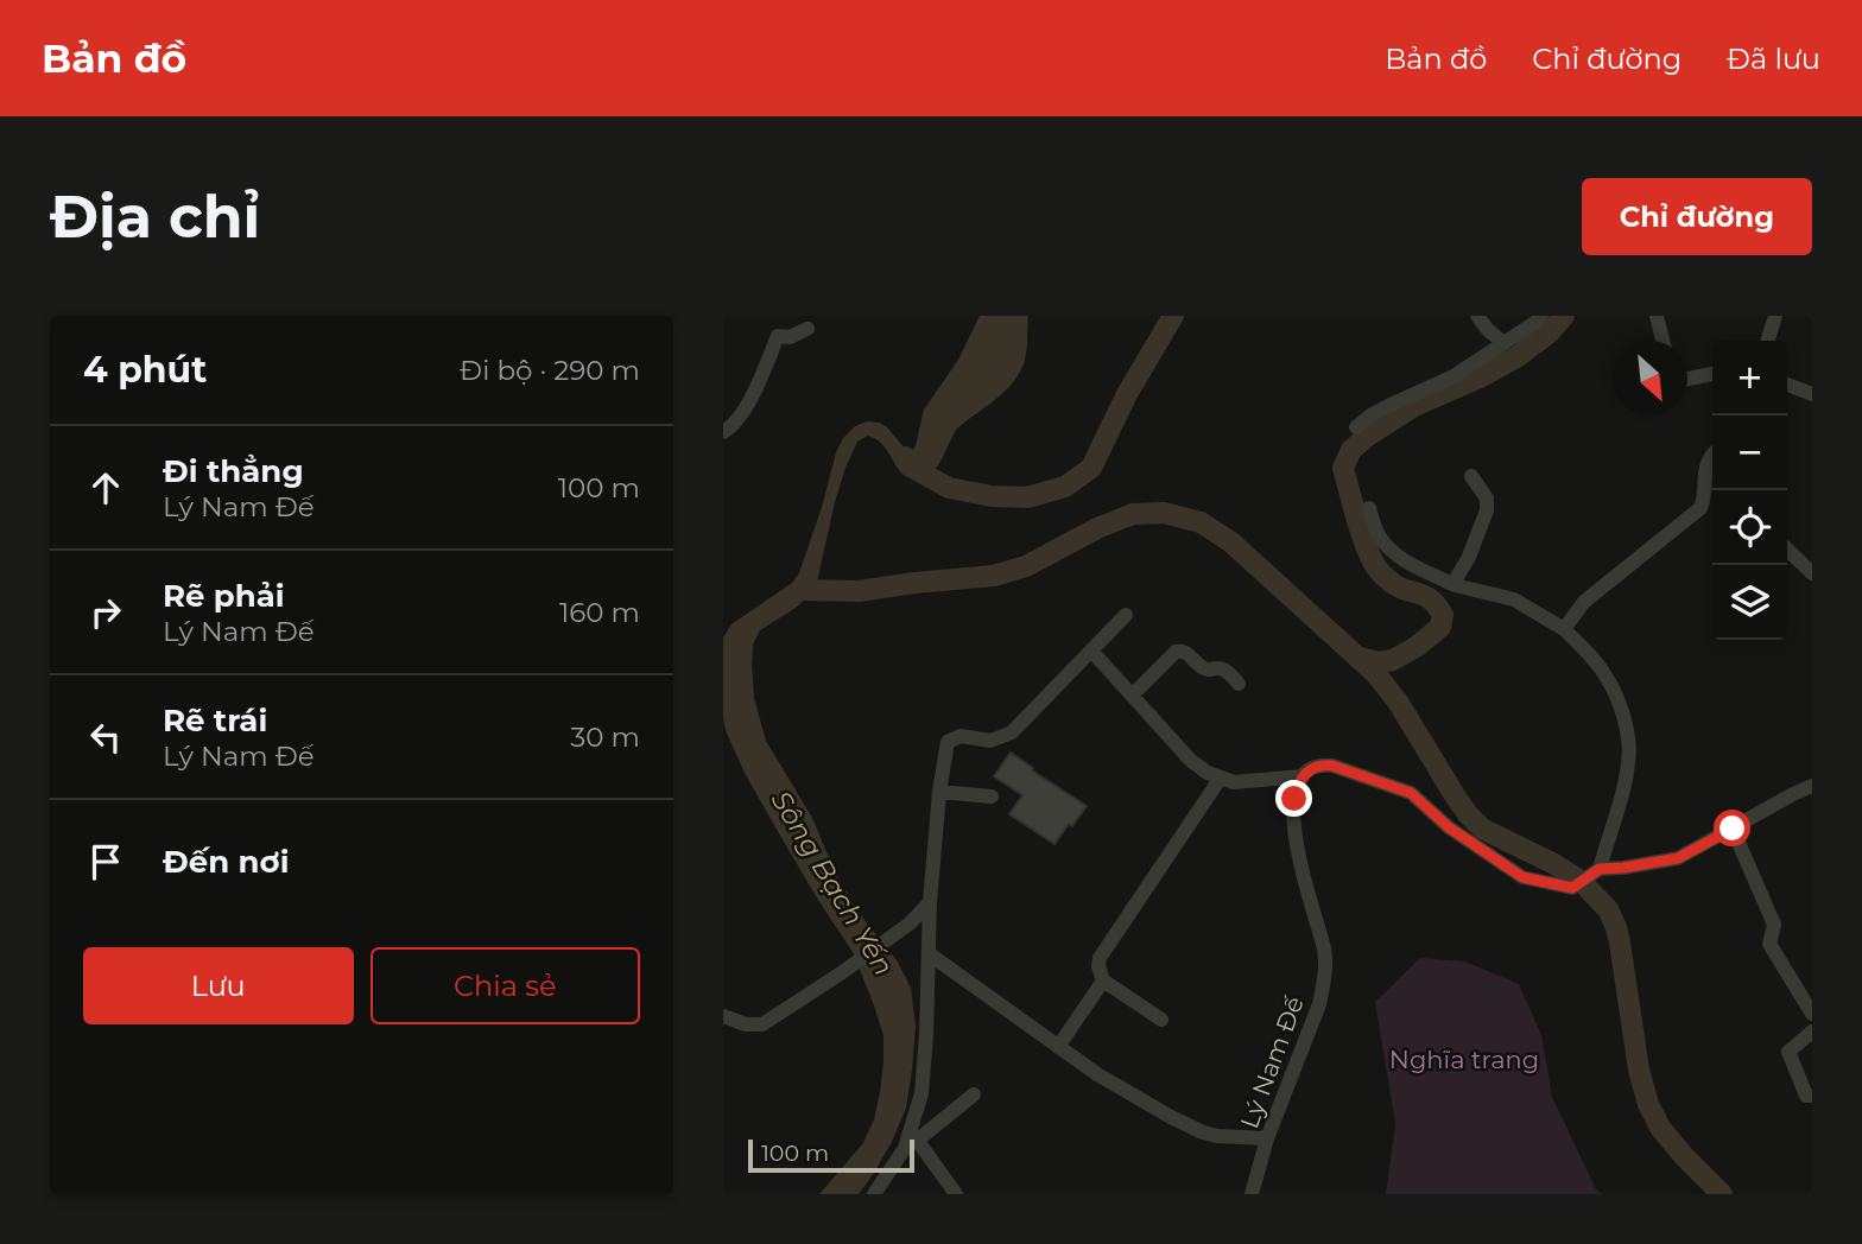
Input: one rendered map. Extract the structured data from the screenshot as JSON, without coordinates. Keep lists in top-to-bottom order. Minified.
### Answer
{"streets":{"street":["Lý Nam Đế"]},"water":["Sông Bạch Yến"],"parks":["Nghĩa trang"],"scale_bar":"100 m","north":"bottom right","page":{"header":"Bản đồ","nav":["Bản đồ","Chỉ đường","Đã lưu"],"buttons":["Chỉ đường",["Lưu","Chia sẻ"]],"title":"Địa chỉ","heading":["4 phút","Đi bộ · 290 m"],"map_buttons":["+","−"],"list":[["Đi thẳng","Lý Nam Đế","100 m"],["Rẽ phải","Lý Nam Đế","160 m"],["Rẽ trái","Lý Nam Đế","30 m"],"Đến nơi"],"scale":"100 m"}}
